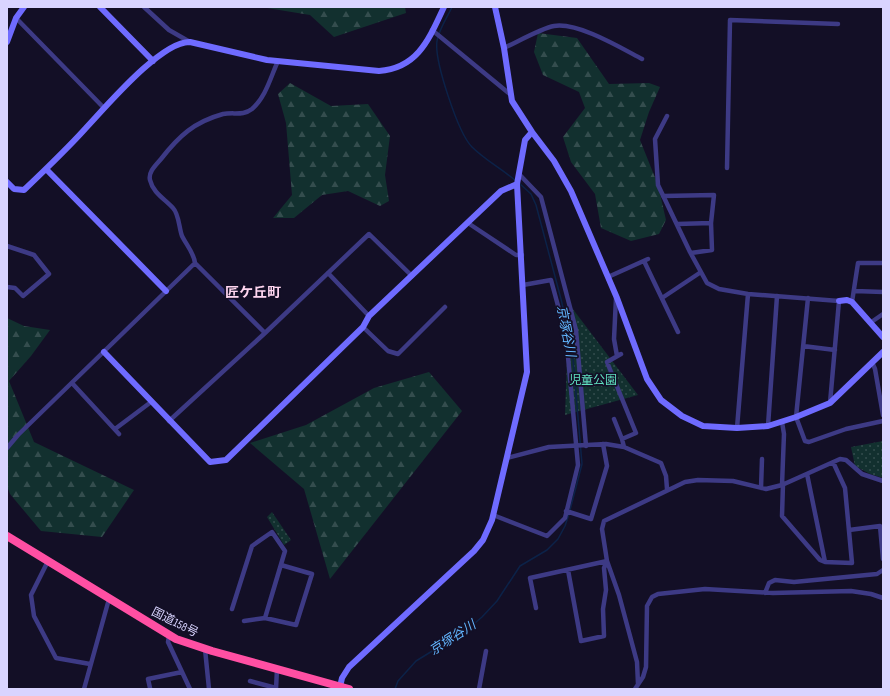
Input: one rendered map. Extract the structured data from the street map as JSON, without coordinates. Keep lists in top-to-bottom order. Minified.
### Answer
{"streets":{"highway":["国道158号"]},"districts":["匠ケ丘町"],"water":["京塚谷川"],"parks":["児童公園"]}
